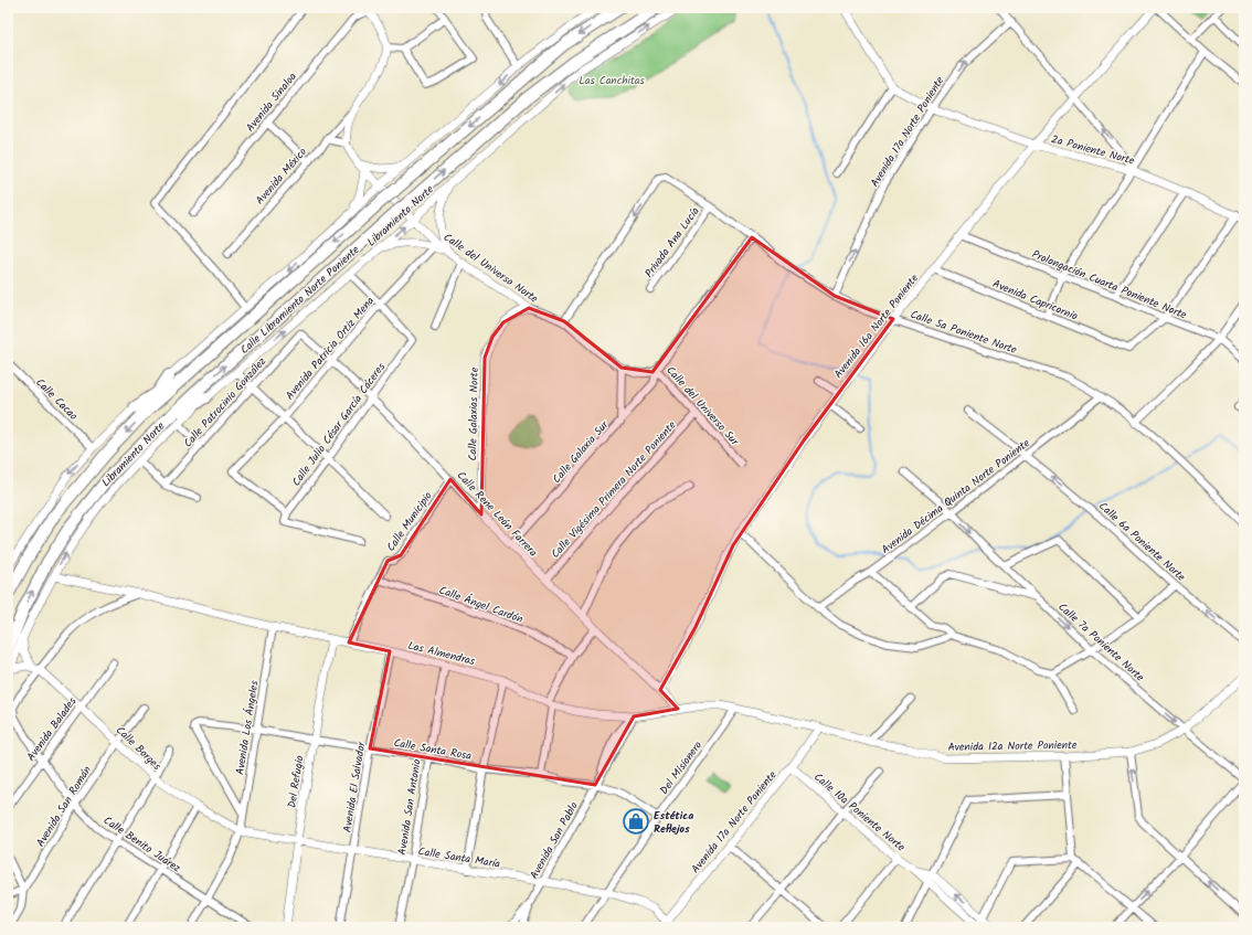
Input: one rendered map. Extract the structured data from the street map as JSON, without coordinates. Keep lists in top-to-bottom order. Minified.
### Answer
{"streets":{"highway":["Calle Libramiento Norte Poniente"],"street":["Avenida Sinaloa","Avenida 17a Norte Poniente","2a Poniente Norte","Avenida México","Libramiento Norte","Privada Ana Lucía","Calle del Universo Norte","Prolongación Cuarta Poniente Norte","Avenida Capricornio","Avenida 16a Norte Poniente","Calle 5a Poniente Norte","Avenida Patricia Ortiz Mena","Calle Cacao","Calle Patrocinio González","Calle del Universo Sur","Calle Galaxias Norte","Calle Julio César García Cáceres","Calle Galaxia Sur","Calle Vigésima Primera Norte Poniente","Avenida Décima Quinta Norte Poniente","Calle Rene León Farrera","Calle Municipio","Calle 6a Poniente Norte","Calle Ángel Cardón","Calle 7a Poniente Norte","Las Almendras","Avenida Los Ángeles","Avenida Balades","Avenida 12a Norte Poniente","Calle Borges","Calle Santa Rosa","Del Misionero","Del Refugio","Avenida El Salvador","Avenida San Román","Avenida San Antonio","Calle 10a Poniente Norte","Avenida San Pablo","Calle Benito Juárez","Calle Santa María"]},"crossings":[["Avenida 17a Norte Poniente","2a Poniente Norte"],["Avenida 17a Norte Poniente","Calle 5a Poniente Norte"],["Avenida 17a Norte Poniente","Avenida 12a Norte Poniente"],["Avenida 17a Norte Poniente","Calle 10a Poniente Norte"],["Avenida 17a Norte Poniente","Calle Santa María"],["2a Poniente Norte","Avenida 16a Norte Poniente"],["Libramiento Norte","Calle del Universo Norte"],["Libramiento Norte","Calle Libramiento Norte Poniente"],["Libramiento Norte","Las Almendras"],["Libramiento Norte","Calle Borges"],["Privada Ana Lucía","Calle 5a Poniente Norte"],["Calle del Universo Norte","Calle 5a Poniente Norte"],["Calle del Universo Norte","Avenida Patricia Ortiz Mena"],["Calle del Universo Norte","Calle del Universo Sur"],["Calle del Universo Norte","Calle Galaxias Norte"],["Prolongación Cuarta Poniente Norte","Avenida Capricornio"],["Prolongación Cuarta Poniente Norte","Avenida 16a Norte Poniente"],["Avenida Capricornio","Avenida 16a Norte Poniente"],["Avenida 16a Norte Poniente","Calle 5a Poniente Norte"],["Avenida 16a Norte Poniente","Calle Rene León Farrera"],["Calle 5a Poniente Norte","Calle Galaxia Sur"],["Calle 5a Poniente Norte","Avenida Décima Quinta Norte Poniente"],["Avenida Patricia Ortiz Mena","Calle Julio César García Cáceres"],["Avenida Patricia Ortiz Mena","Calle Rene León Farrera"],["Calle Patrocinio González","Calle Rene León Farrera"],["Calle del Universo Sur","Calle Galaxia Sur"],["Calle del Universo Sur","Calle Vigésima Primera Norte Poniente"],["Calle Galaxias Norte","Calle Rene León Farrera"],["Calle Julio César García Cáceres","Calle Rene León Farrera"],["Calle Galaxia Sur","Calle Rene León Farrera"],["Calle Vigésima Primera Norte Poniente","Calle Rene León Farrera"],["Avenida Décima Quinta Norte Poniente","Calle 6a Poniente Norte"],["Avenida Décima Quinta Norte Poniente","Calle 7a Poniente Norte"],["Calle Rene León Farrera","Calle Municipio"],["Calle Rene León Farrera","Las Almendras"],["Calle Municipio","Calle Ángel Cardón"],["Calle Municipio","Las Almendras"],["Calle 7a Poniente Norte","Avenida 12a Norte Poniente"],["Las Almendras","Avenida Los Ángeles"],["Las Almendras","Avenida 12a Norte Poniente"],["Las Almendras","Del Misionero"],["Las Almendras","Del Refugio"],["Las Almendras","Avenida El Salvador"],["Las Almendras","Avenida San Antonio"],["Las Almendras","Avenida San Pablo"],["Avenida Los Ángeles","Calle Borges"],["Avenida Los Ángeles","Calle Santa Rosa"],["Avenida Los Ángeles","Calle Benito Juárez"],["Avenida Los Ángeles","Calle Santa María"],["Avenida Balades","Calle Borges"],["Avenida Balades","Calle Benito Juárez"],["Avenida 12a Norte Poniente","Del Misionero"],["Calle Borges","Avenida San Román"],["Calle Borges","Calle Benito Juárez"],["Calle Borges","Calle Santa María"],["Calle Santa Rosa","Del Misionero"],["Calle Santa Rosa","Del Refugio"],["Calle Santa Rosa","Avenida El Salvador"],["Calle Santa Rosa","Avenida San Antonio"],["Calle Santa Rosa","Avenida San Pablo"],["Del Misionero","Calle Santa María"],["Del Refugio","Calle Santa María"],["Avenida El Salvador","Calle Santa María"],["Avenida San Román","Calle Benito Juárez"],["Avenida San Antonio","Calle Santa María"],["Avenida San Pablo","Calle Santa María"]],"one_way":["Calle 6a Poniente Norte"],"parks":["Las Canchitas"],"places":{"shop":["Estética Reflejos"]}}
